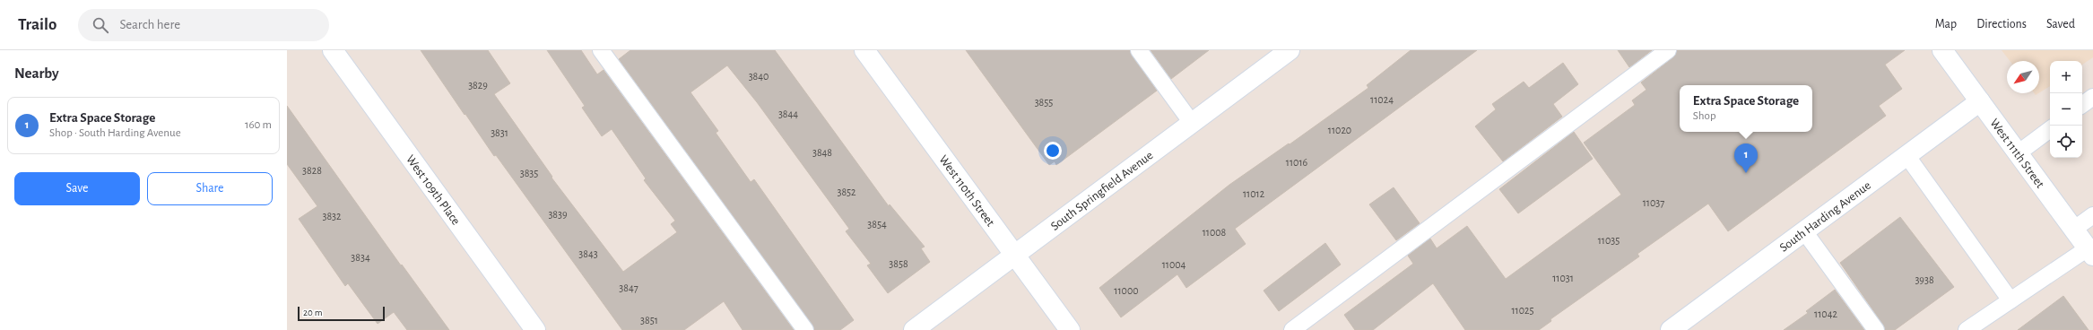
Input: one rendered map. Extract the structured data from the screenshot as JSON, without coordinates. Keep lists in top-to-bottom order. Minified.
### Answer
{"streets":{"street":["West 111th Street","West 109th Place","West 110th Street","South Springfield Avenue","South Harding Avenue"]},"crossings":[["West 111th Street","South Harding Avenue"],["West 110th Street","South Springfield Avenue"]],"house_numbers":["3840","3829","11024","3855","3844","11020","3831","3848","11016","3828","3835","3852","11012","11037","3839","3832","3854","11008","11035","3843","3834","3858","11004","11031","3938","3847","11000","11025","11042","3851"],"scale_bar":"20 m","north":"bottom left","page":{"header":"Trailo","search":"Search here","nav":["Map","Directions","Saved"],"heading":"Nearby","map_buttons":["+","−"],"popup":["Extra Space Storage","Shop"],"list":[{"mark":"1","name":"Extra Space Storage","note":"Shop · South Harding Avenue","value":"160 m"}],"pins":"1","buttons":["Save","Share"],"scale":"20 m"}}
